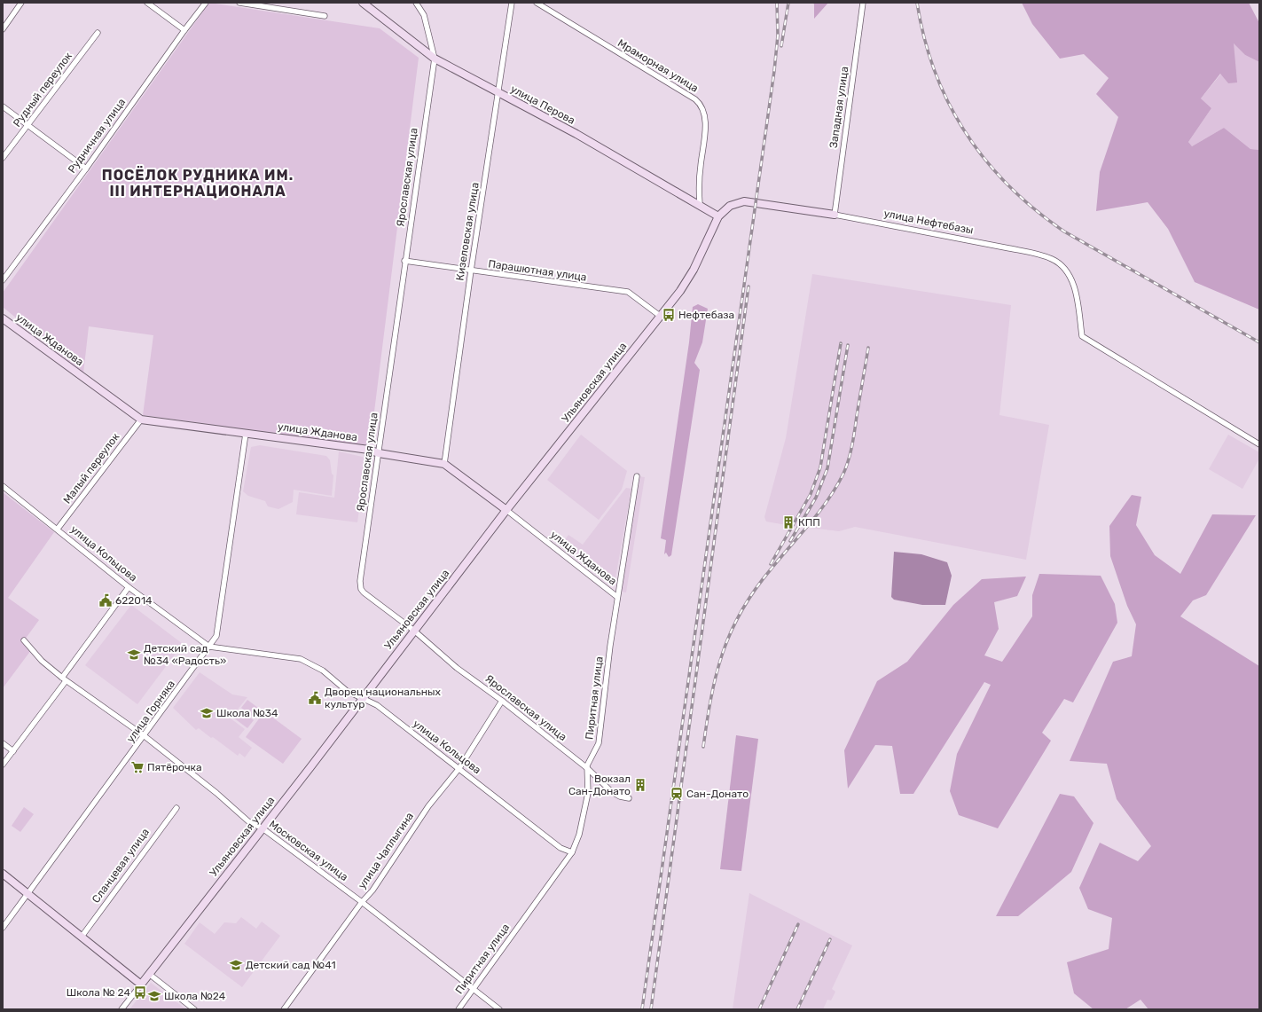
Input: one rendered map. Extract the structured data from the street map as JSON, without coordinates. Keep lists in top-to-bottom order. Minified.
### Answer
{"streets":{"main road":["улица Перова","улица Нефтебазы","улица Жданова","Ульяновская улица"],"street":["Мраморная улица","Рудный переулок","Западная улица","Рудничная улица","Ярославская улица","Кизеловская улица","Парашютная улица","Малый переулок","улица Кольцова","Пиритная улица","улица Горняка","Московская улица","улица Чаплыгина","Сланцевая улица"]},"crossings":[["Мраморная улица","улица Перова"],["улица Перова","Ярославская улица"],["улица Перова","улица Нефтебазы"],["улица Перова","Кизеловская улица"],["улица Перова","Ульяновская улица"],["Западная улица","улица Нефтебазы"],["Ярославская улица","Парашютная улица"],["Ярославская улица","улица Жданова"],["Ярославская улица","Ульяновская улица"],["Ярославская улица","Пиритная улица"],["Ярославская улица","улица Чаплыгина"],["улица Нефтебазы","Ульяновская улица"],["Кизеловская улица","Парашютная улица"],["Кизеловская улица","улица Жданова"],["Парашютная улица","Ульяновская улица"],["улица Жданова","Ульяновская улица"],["улица Жданова","Малый переулок"],["улица Жданова","Пиритная улица"],["улица Жданова","улица Горняка"],["Ульяновская улица","улица Кольцова"],["Ульяновская улица","Московская улица"],["Малый переулок","улица Кольцова"],["улица Кольцова","Пиритная улица"],["улица Кольцова","улица Горняка"],["улица Кольцова","улица Чаплыгина"],["Пиритная улица","Московская улица"],["улица Горняка","Московская улица"],["Московская улица","улица Чаплыгина"]],"districts":["ПОСЁЛОК РУДНИКА ИМ. III ИНТЕРНАЦИОНАЛА"],"places":{"bus stop":["Нефтебаза","Школа № 24"],"building":["КПП","Вокзал Сан-Донато"],"public building":["622014","Дворец национальных культур"],"school or university":["Детский сад №34 «Радость»","Школа №34","Детский сад №41","Школа №24"],"supermarket":["Пятёрочка"],"station":["Сан-Донато"]}}
